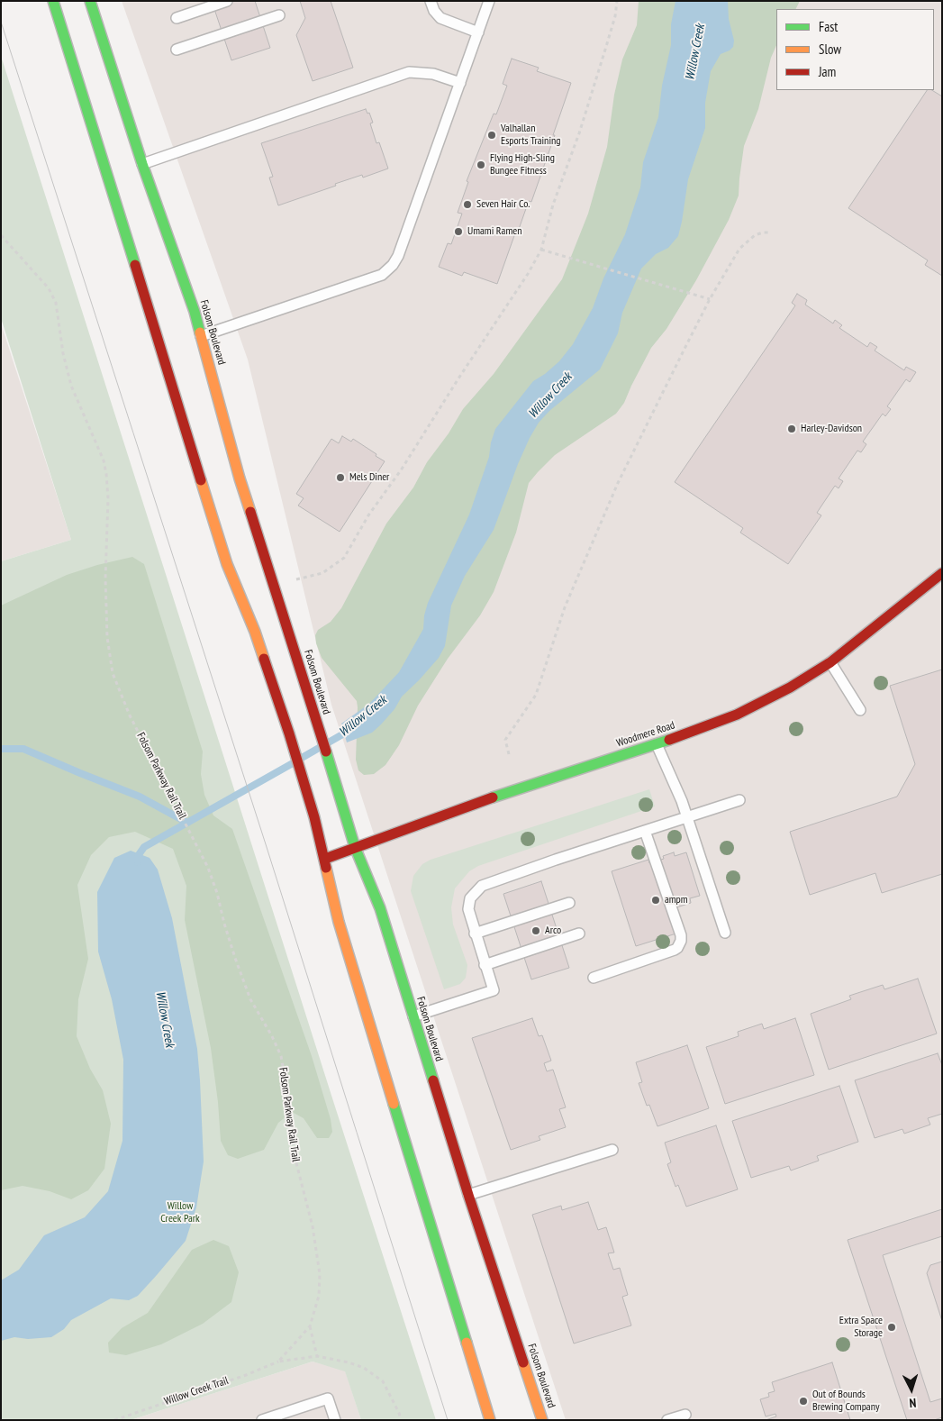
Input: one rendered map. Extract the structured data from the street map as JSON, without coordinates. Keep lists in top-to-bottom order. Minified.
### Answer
{"streets":{"main road":["Folsom Boulevard","Woodmere Road"],"path":["Folsom Parkway Rail Trail","Willow Creek Trail"]},"crossings":[["Folsom Boulevard","Woodmere Road"],["Folsom Parkway Rail Trail","Willow Creek Trail"]],"water":["Willow Creek"],"parks":["Willow Creek Park"],"places":["Valhallan Esports Training","Flying High-Sling Bungee Fitness","Seven Hair Co.","Umami Ramen","Harley-Davidson","Mels Diner","ampm","Arco","Extra Space Storage","Out of Bounds Brewing Company"],"legend":["Fast","Slow","Jam"],"north":"bottom"}
